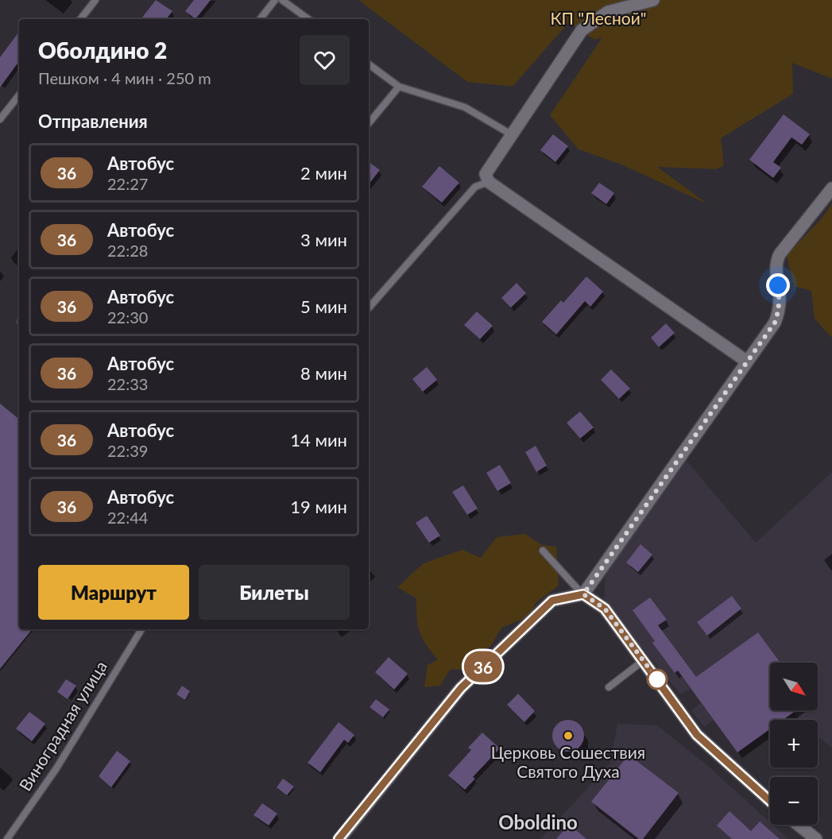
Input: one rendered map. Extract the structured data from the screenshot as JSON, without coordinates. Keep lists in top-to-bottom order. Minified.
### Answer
{"streets":{"lane":["Виноградная улица"]},"districts":["Oboldino"],"parks":["КП \"Лесной\""],"places":["Церковь Сошествия Святого Духа"],"lines":["bus line 36"],"north":"bottom right","page":{"on_map":"36","heading":[["Оболдино 2","Пешком · 4 мин · 250 m"],"Отправления"],"list":[{"mark":"36","name":"Автобус","note":"22:27","value":"2 мин"},{"mark":"36","name":"Автобус","note":"22:28","value":"3 мин"},{"mark":"36","name":"Автобус","note":"22:30","value":"5 мин"},{"mark":"36","name":"Автобус","note":"22:33","value":"8 мин"},{"mark":"36","name":"Автобус","note":"22:39","value":"14 мин"},{"mark":"36","name":"Автобус","note":"22:44","value":"19 мин"}],"buttons":["Маршрут","Билеты"],"map_buttons":["+","−"]}}
